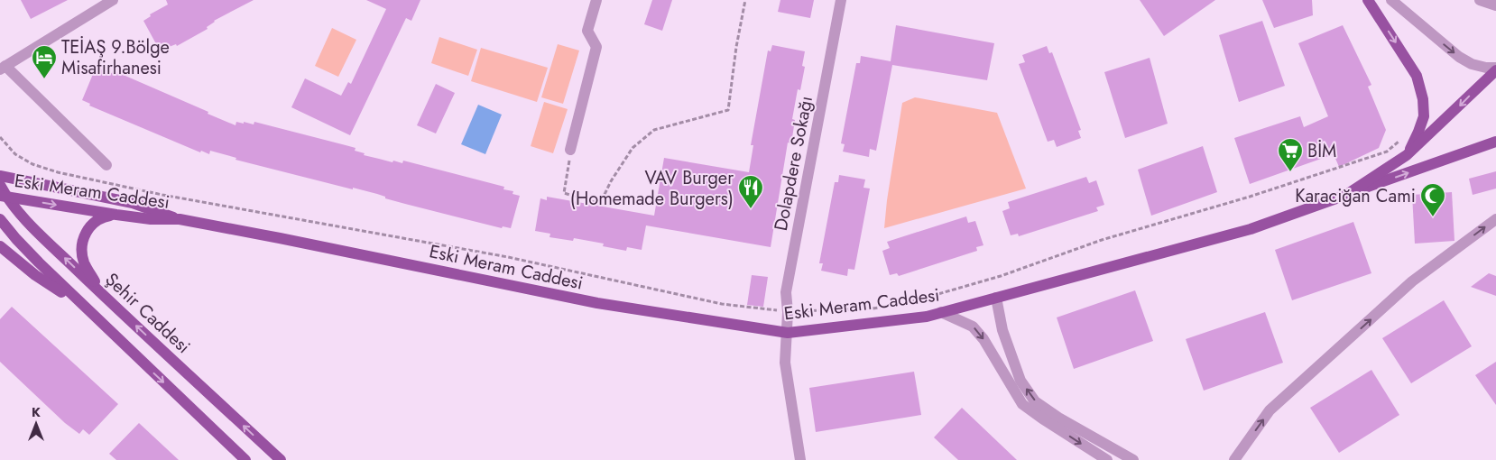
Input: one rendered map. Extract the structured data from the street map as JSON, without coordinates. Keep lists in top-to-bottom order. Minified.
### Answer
{"streets":{"main road":["Eski Meram Caddesi","Şehir Caddesi"],"street":["Dolapdere Sokağı"]},"crossings":[["Dolapdere Sokağı","Eski Meram Caddesi"],["Eski Meram Caddesi","Şehir Caddesi"]],"places":{"hotel":["TEİAŞ 9.Bölge Misafirhanesi"],"supermarket":["BİM"],"restaurant":["VAV Burger (Homemade Burgers)"],"mosque":["Karaciğan Cami"]},"north":"top"}
